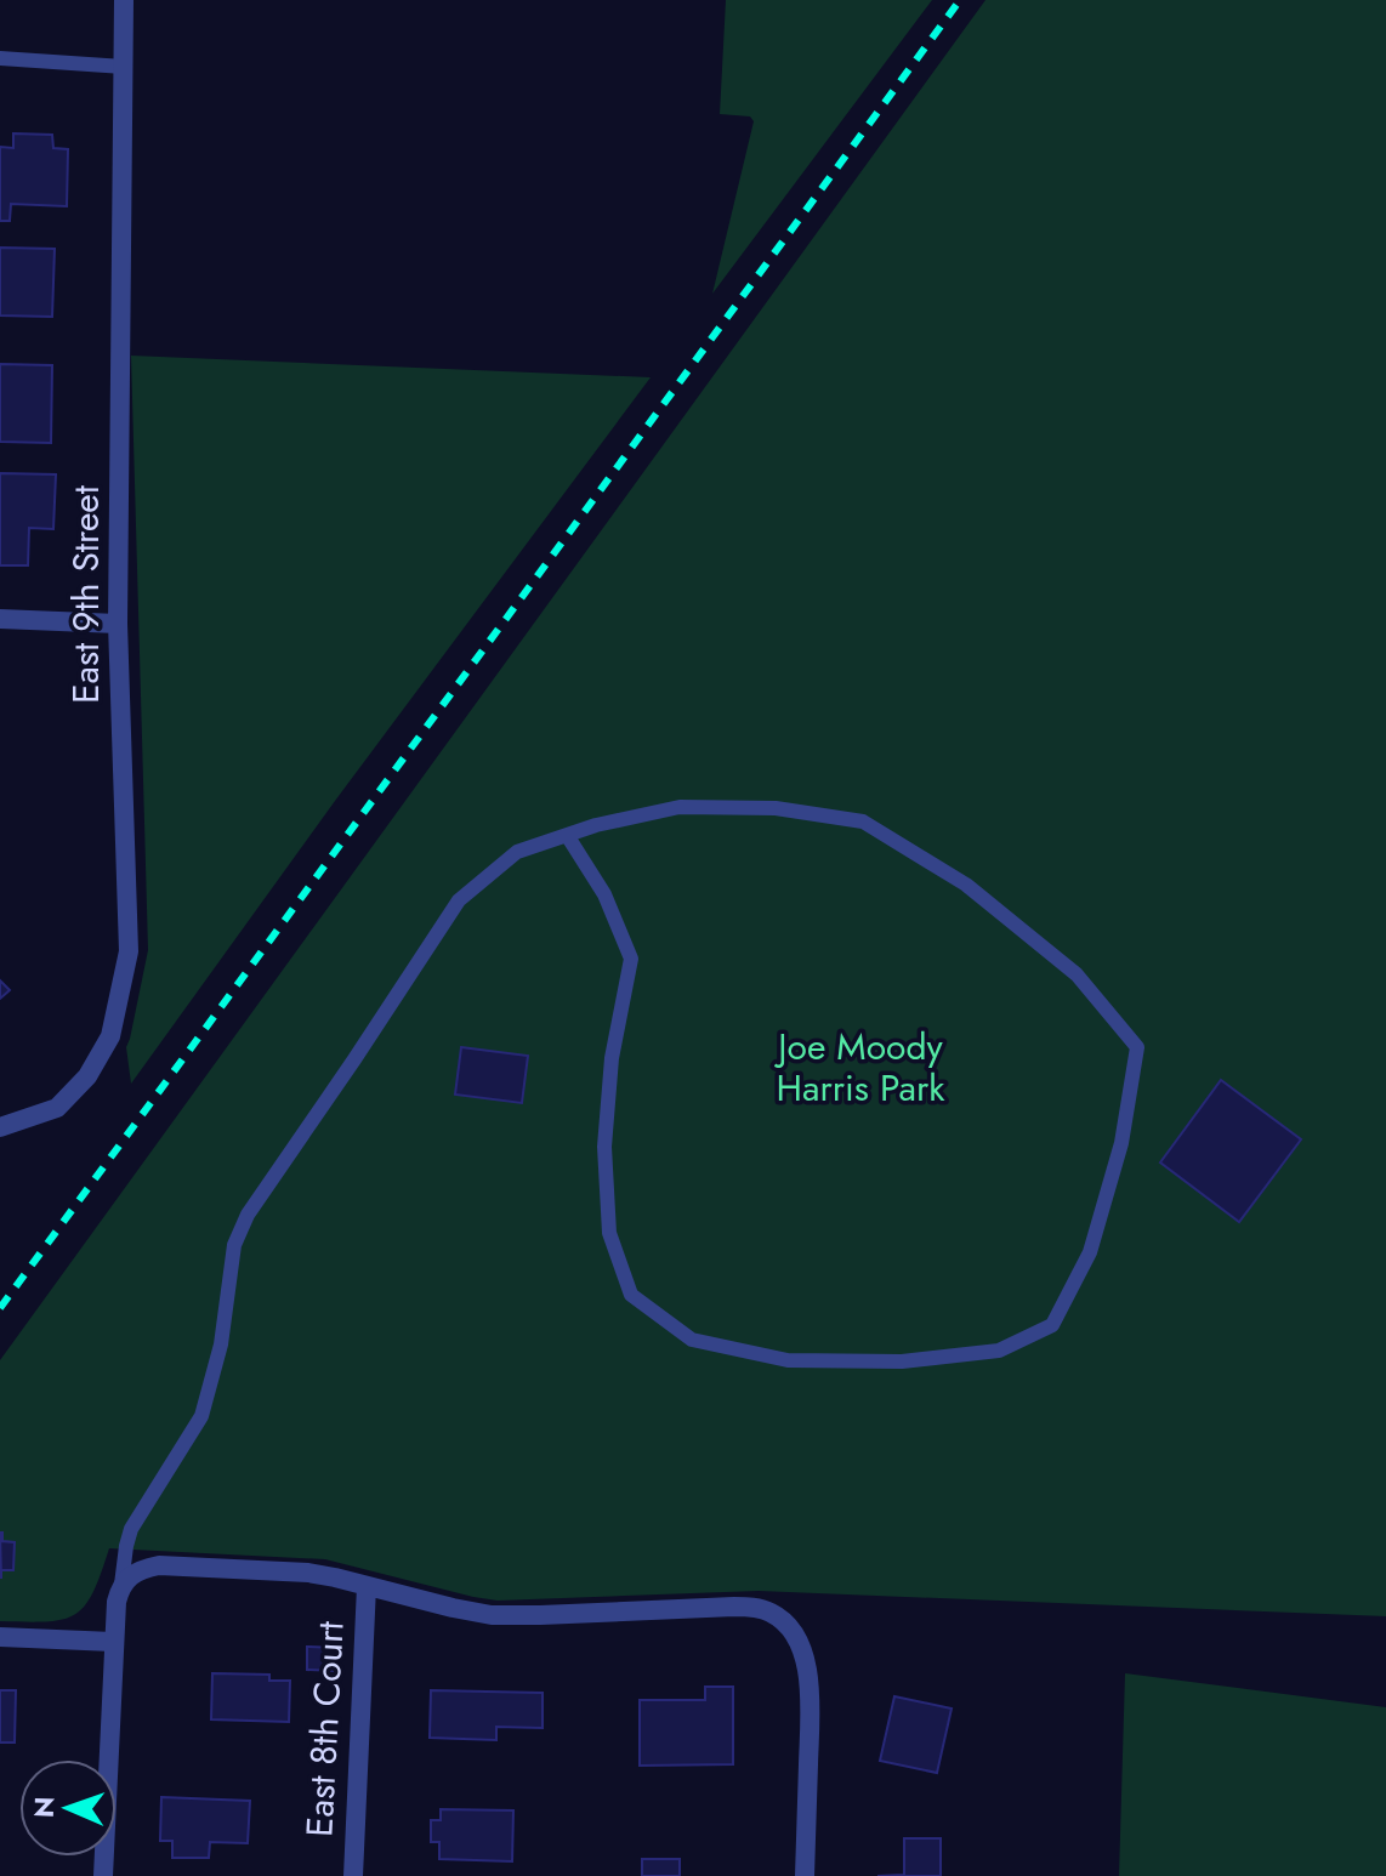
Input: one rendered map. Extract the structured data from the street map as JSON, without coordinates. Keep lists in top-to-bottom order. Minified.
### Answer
{"streets":{"street":["East 9th Street","East 8th Court"]},"parks":["Joe Moody Harris Park"],"north":"left"}
